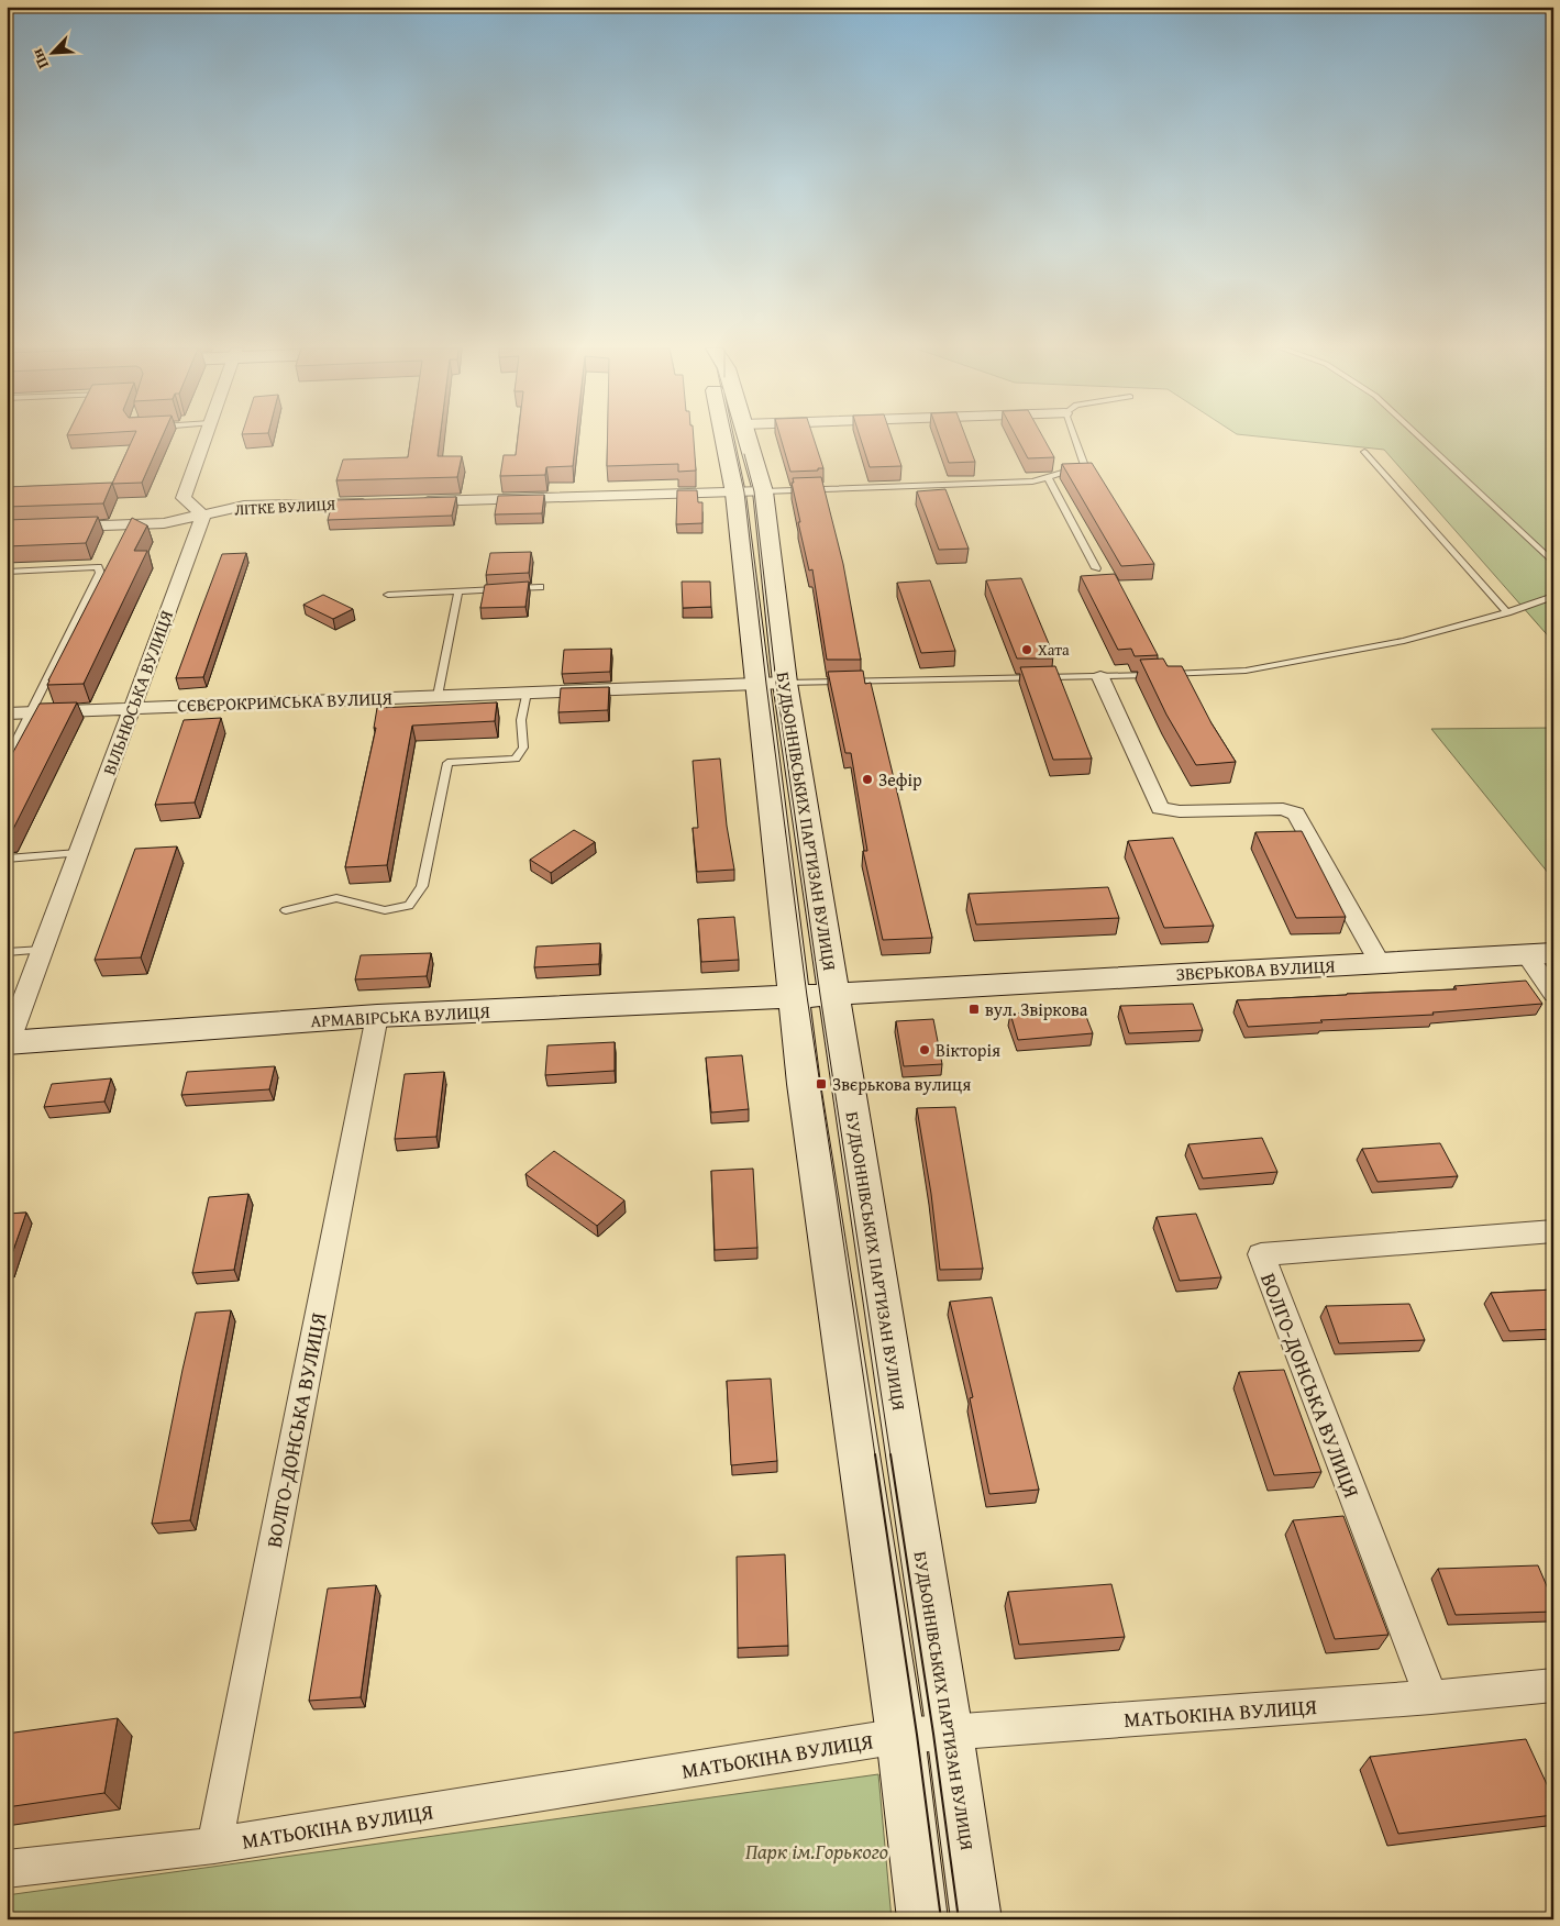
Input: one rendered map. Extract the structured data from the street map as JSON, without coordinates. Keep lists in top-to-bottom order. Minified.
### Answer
{"streets":{"main road":["БУДЬОННІВСЬКИХ ПАРТИЗАН ВУЛИЦЯ","ЗВЄРЬКОВА ВУЛИЦЯ","АРМАВІРСЬКА ВУЛИЦЯ"],"street":["ЛІТКЕ ВУЛИЦЯ","ВІЛЬНЮСЬКА ВУЛИЦЯ","СЄВЄРОКРИМСЬКА ВУЛИЦЯ","ВОЛГО-ДОНСЬКА ВУЛИЦЯ","МАТЬОКІНА ВУЛИЦЯ"]},"crossings":[["ЛІТКЕ ВУЛИЦЯ","ВІЛЬНЮСЬКА ВУЛИЦЯ"],["ВІЛЬНЮСЬКА ВУЛИЦЯ","СЄВЄРОКРИМСЬКА ВУЛИЦЯ"],["ВІЛЬНЮСЬКА ВУЛИЦЯ","АРМАВІРСЬКА ВУЛИЦЯ"],["СЄВЄРОКРИМСЬКА ВУЛИЦЯ","БУДЬОННІВСЬКИХ ПАРТИЗАН ВУЛИЦЯ"],["БУДЬОННІВСЬКИХ ПАРТИЗАН ВУЛИЦЯ","ЗВЄРЬКОВА ВУЛИЦЯ"],["БУДЬОННІВСЬКИХ ПАРТИЗАН ВУЛИЦЯ","АРМАВІРСЬКА ВУЛИЦЯ"],["БУДЬОННІВСЬКИХ ПАРТИЗАН ВУЛИЦЯ","МАТЬОКІНА ВУЛИЦЯ"],["ЗВЄРЬКОВА ВУЛИЦЯ","АРМАВІРСЬКА ВУЛИЦЯ"],["АРМАВІРСЬКА ВУЛИЦЯ","ВОЛГО-ДОНСЬКА ВУЛИЦЯ"],["ВОЛГО-ДОНСЬКА ВУЛИЦЯ","МАТЬОКІНА ВУЛИЦЯ"]],"parks":["Парк iм.Горького"],"places":{"other":["Хата","Зефір","Вікторія"],"transit":["вул. Звіркова","Звєрькова вулиця"]},"north":"bottom left"}
